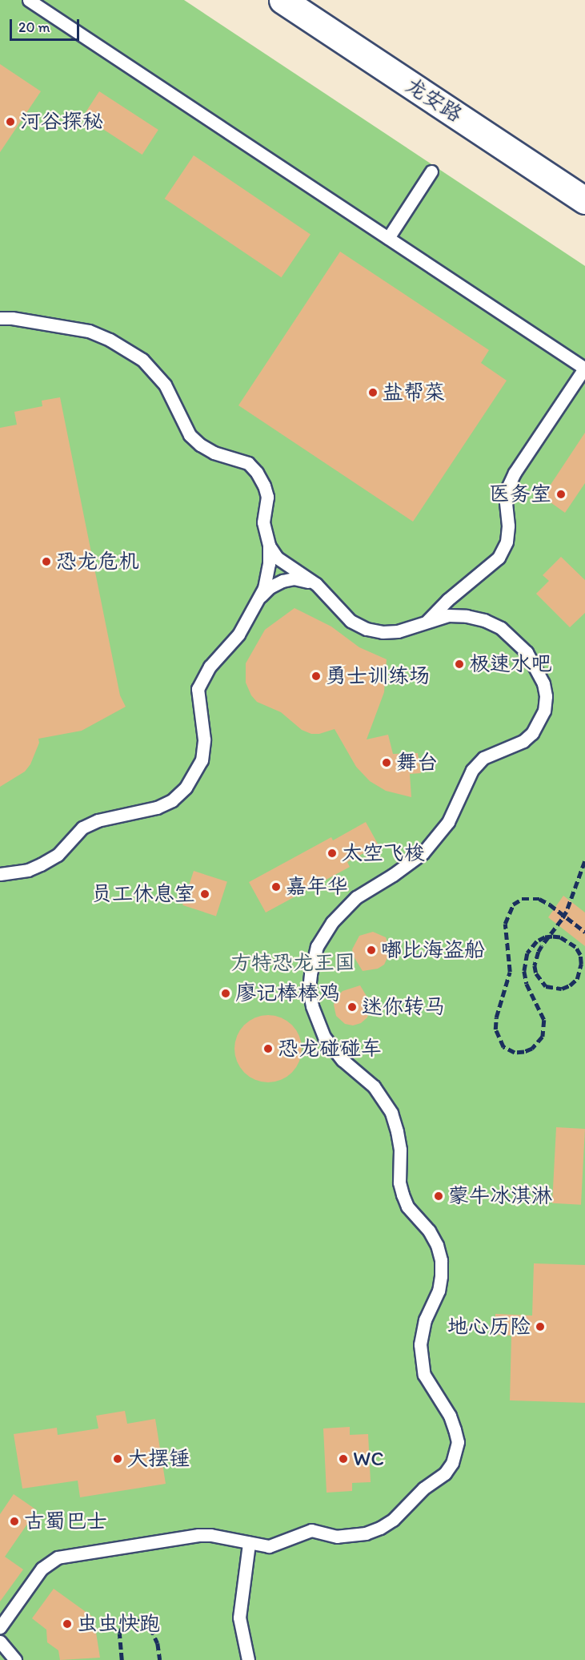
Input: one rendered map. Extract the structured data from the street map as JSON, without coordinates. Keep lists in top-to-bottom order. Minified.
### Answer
{"streets":{"main road":["龙安路"]},"parks":["方特恐龙王国"],"places":["河谷探秘","盐帮菜","医务室","恐龙危机","极速水吧","勇士训练场","舞台","太空飞梭","嘉年华","员工休息室","嘟比海盗船","廖记棒棒鸡","迷你转马","恐龙碰碰车","蒙牛冰淇淋","地心历险","大摆锤","WC","古蜀巴士","虫虫快跑"],"scale_bar":"20 m"}
